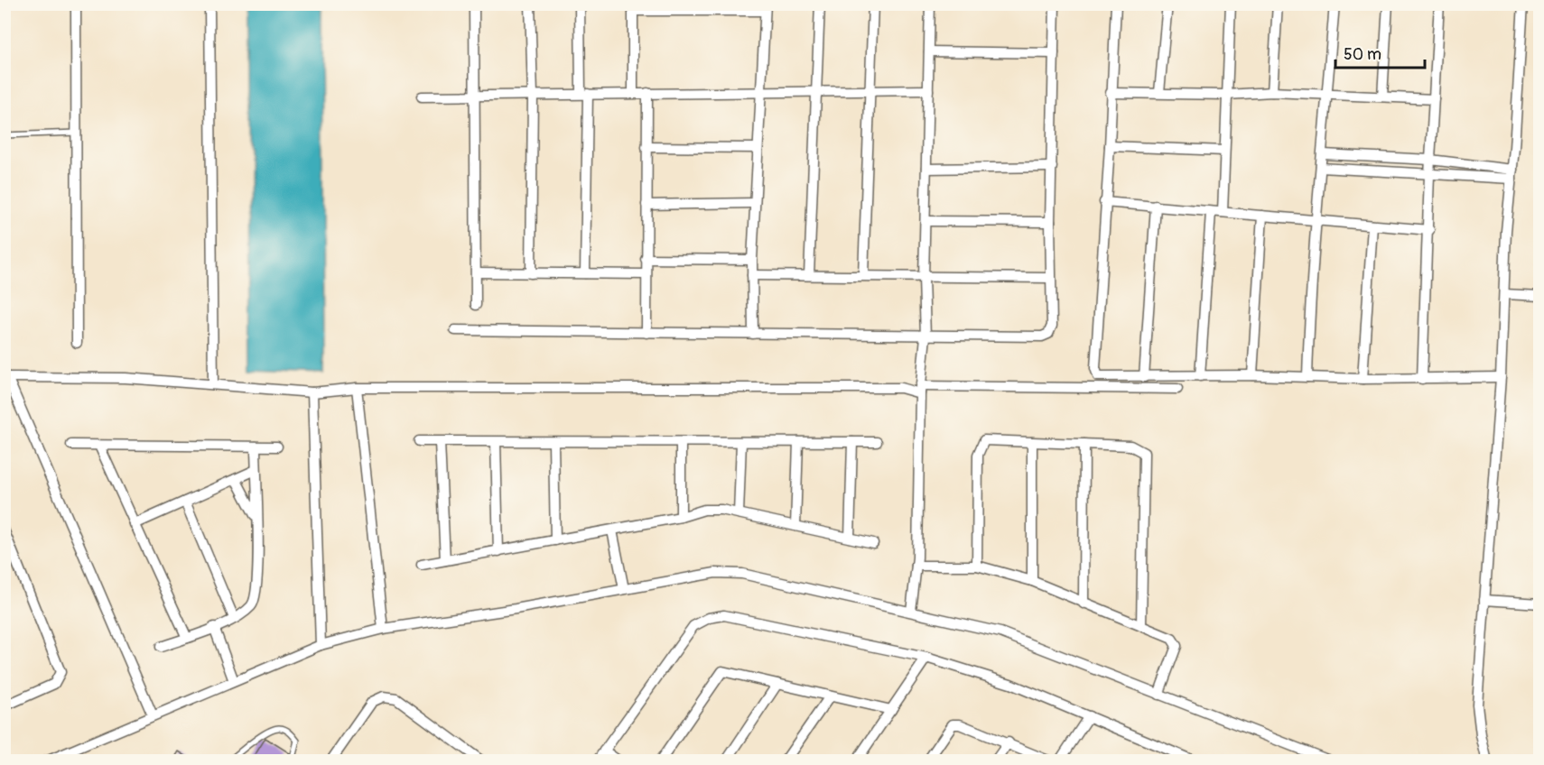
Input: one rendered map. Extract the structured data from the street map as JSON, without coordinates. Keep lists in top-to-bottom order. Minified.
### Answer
{"scale_bar":"50 m"}
